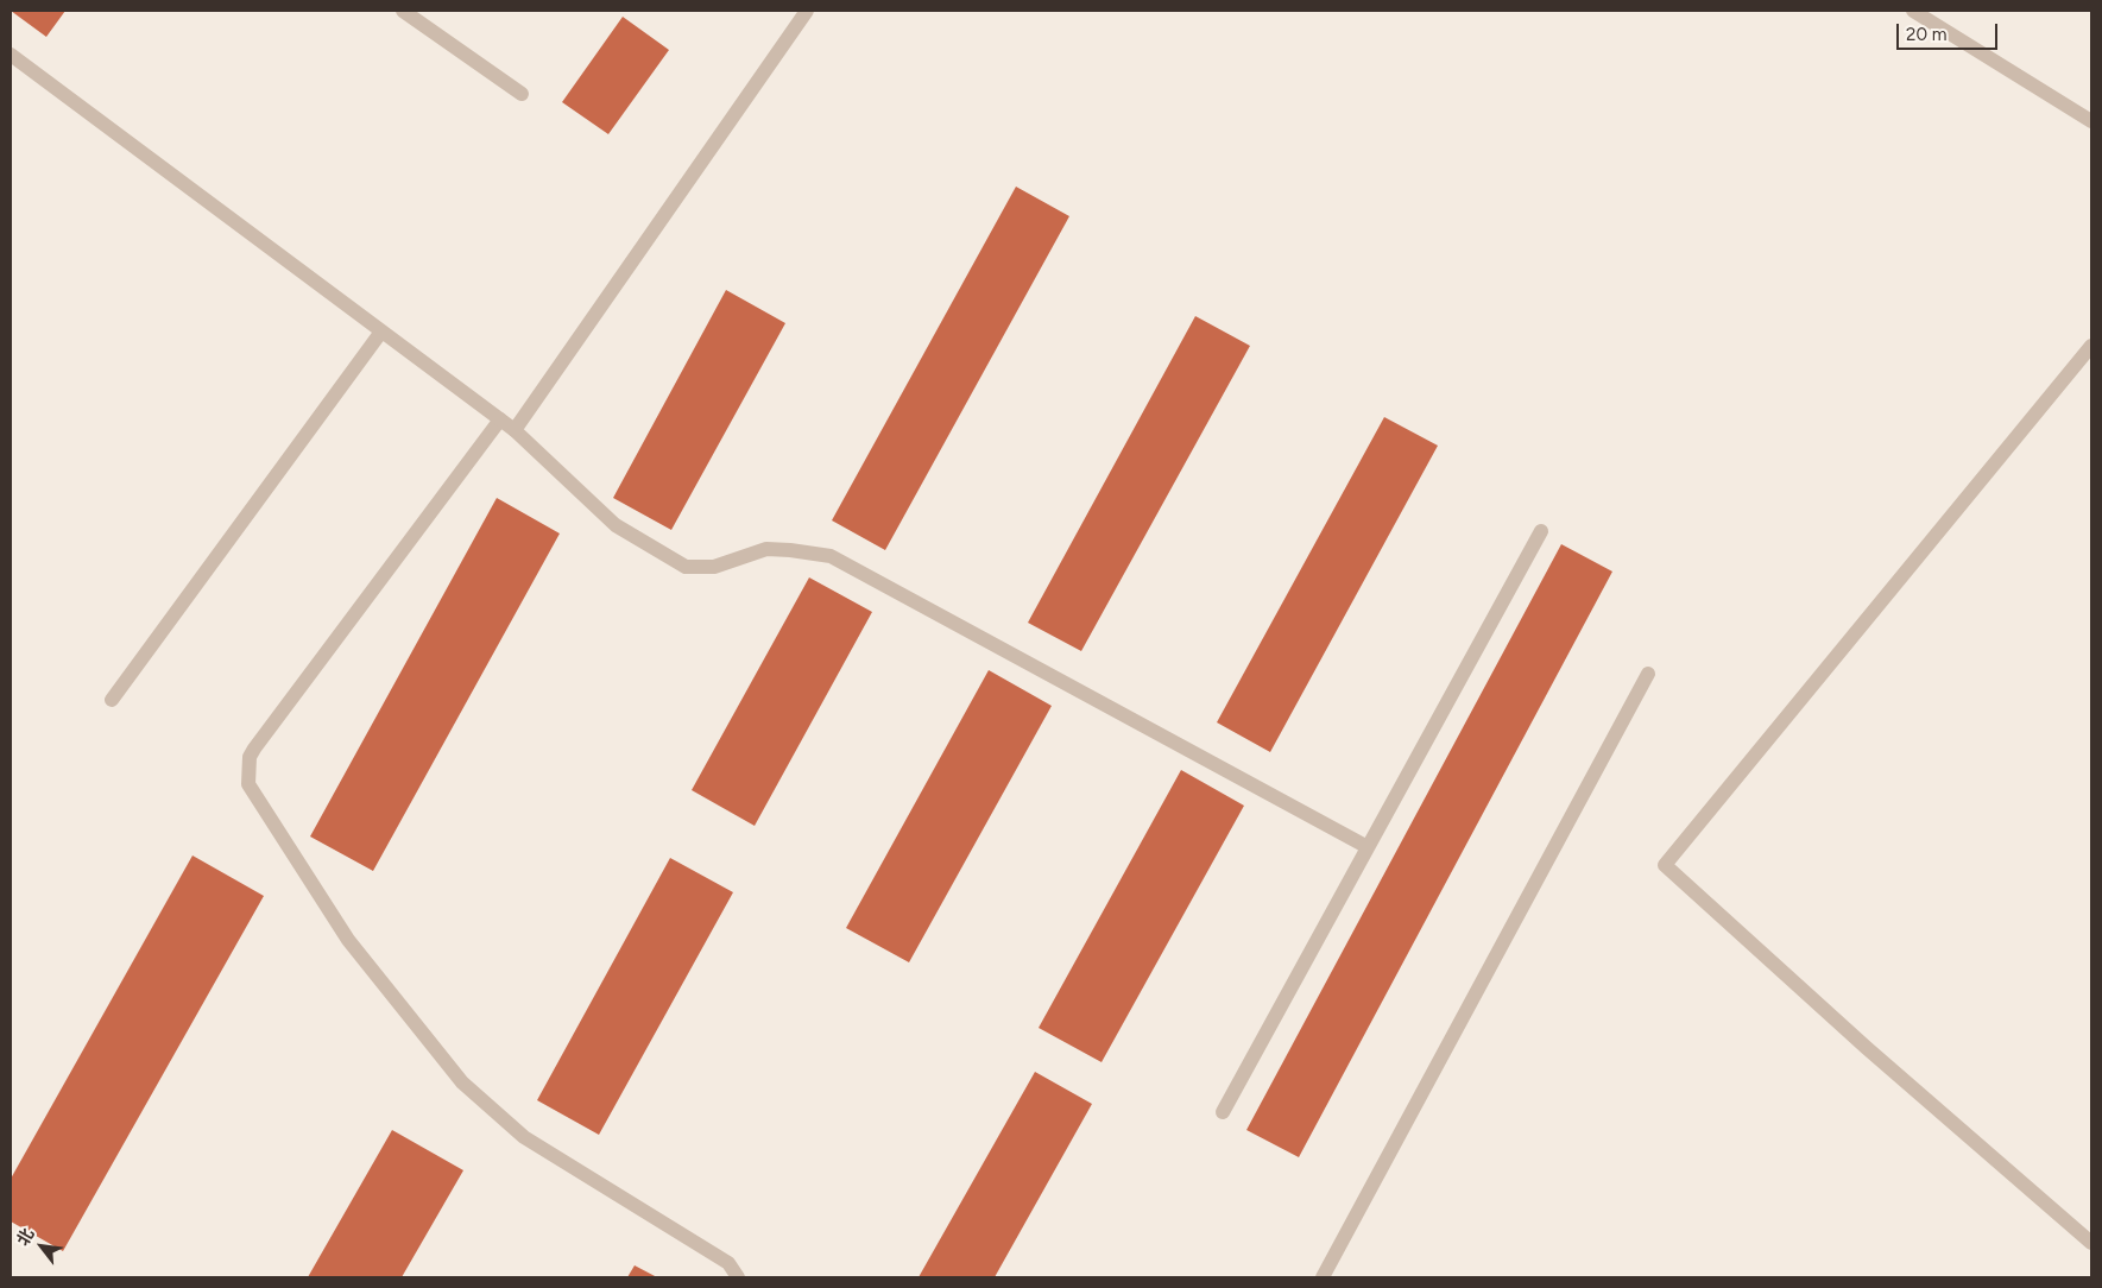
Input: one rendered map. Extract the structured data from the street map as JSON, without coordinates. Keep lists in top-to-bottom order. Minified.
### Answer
{"scale_bar":"20 m","north":"top left"}
